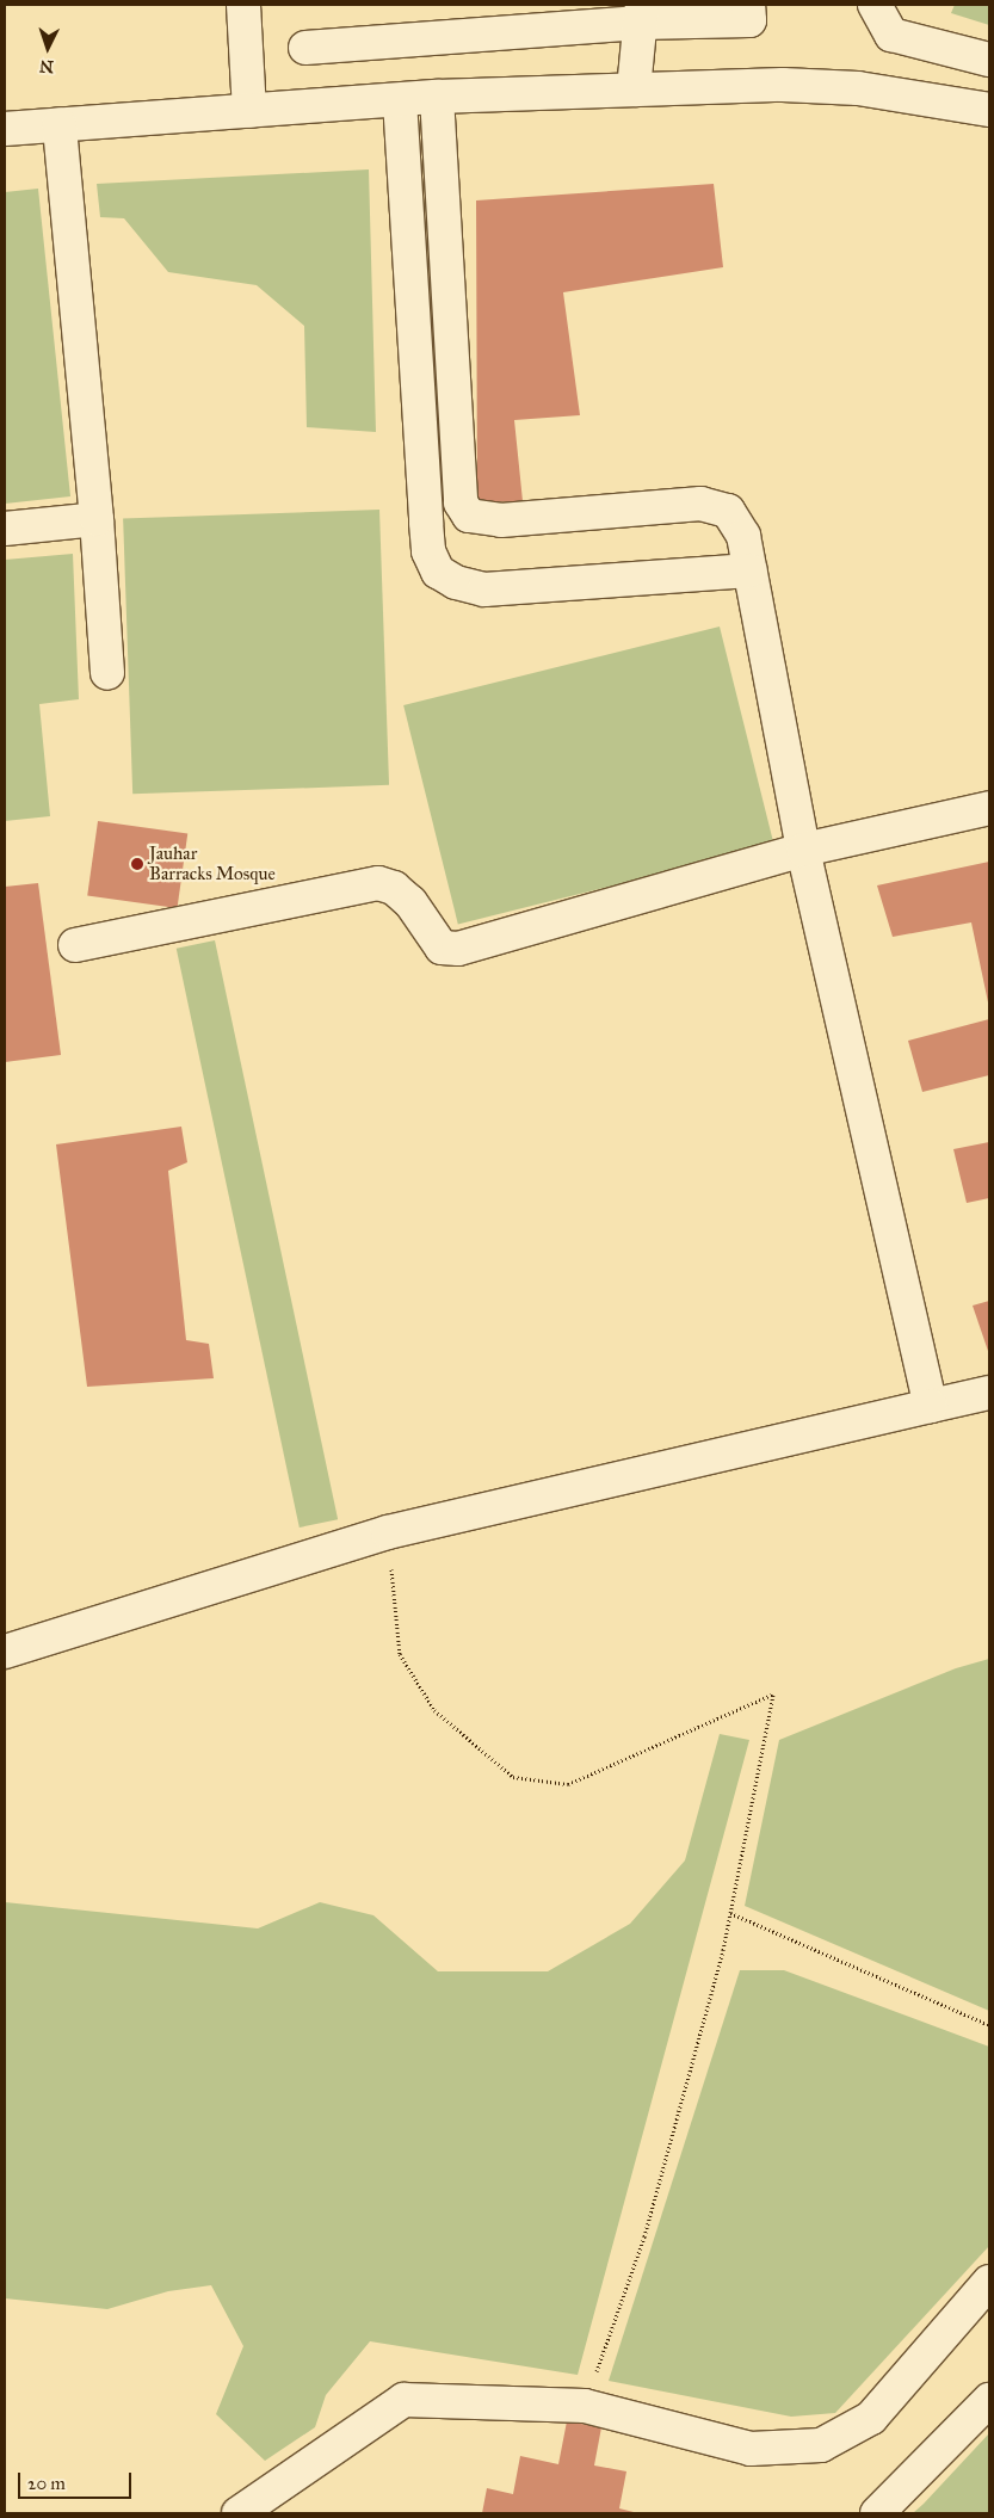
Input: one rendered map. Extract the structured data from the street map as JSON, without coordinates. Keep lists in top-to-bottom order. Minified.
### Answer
{"places":["Jauhar Barracks Mosque"],"scale_bar":"20 m","north":"bottom"}
